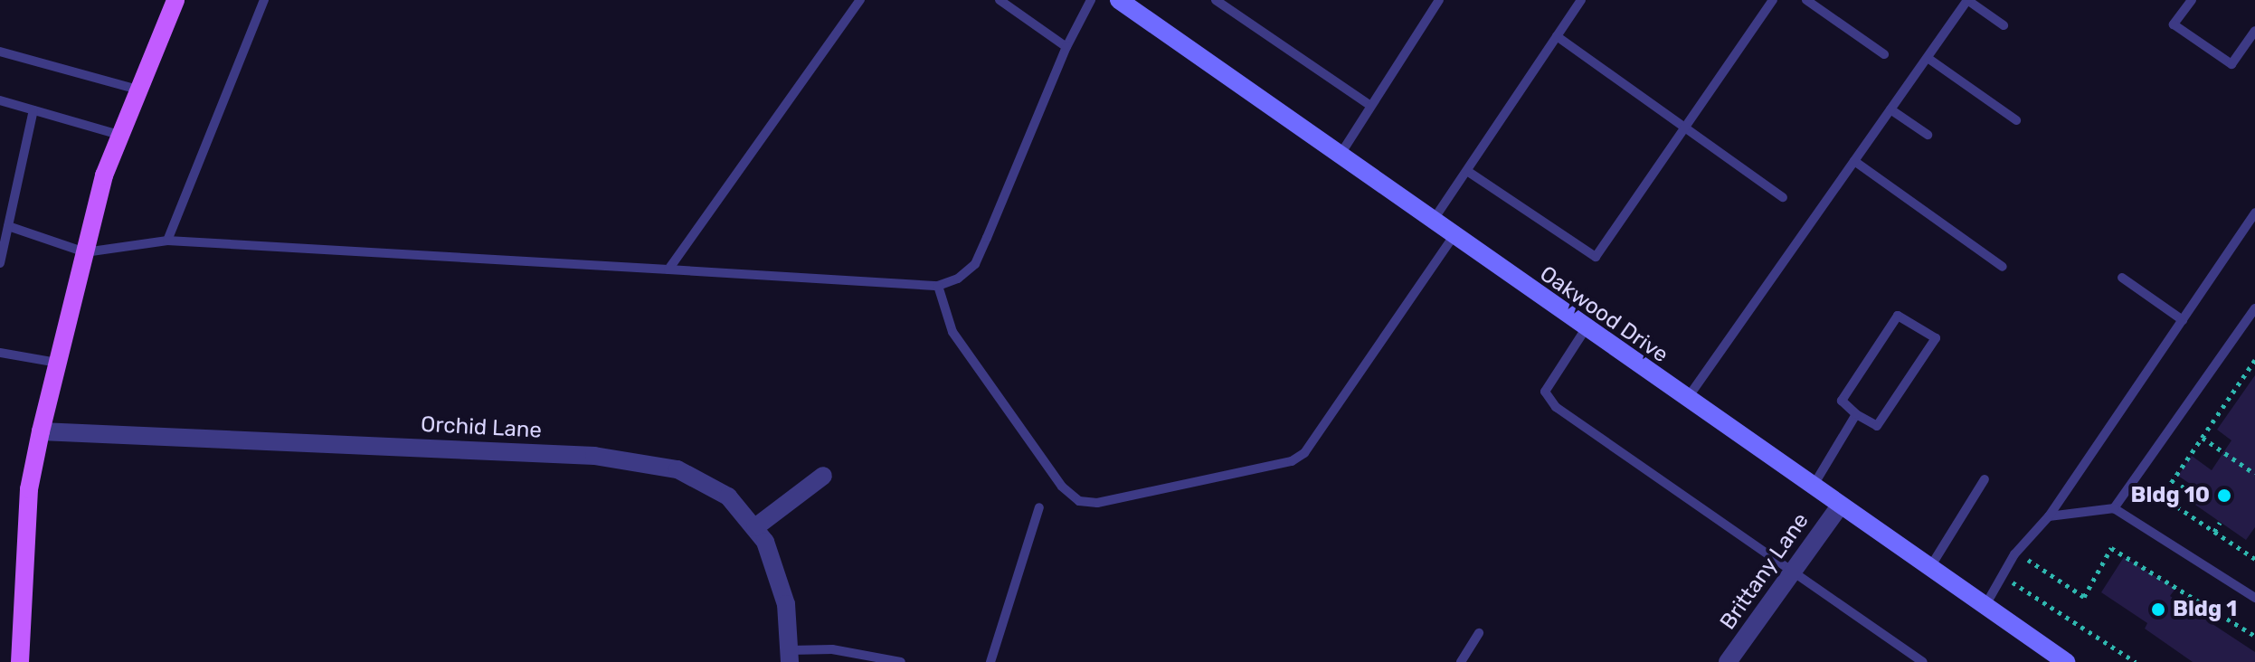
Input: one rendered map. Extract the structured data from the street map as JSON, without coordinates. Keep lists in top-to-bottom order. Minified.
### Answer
{"streets":{"street":["Oakwood Drive","Orchid Lane","Brittany Lane"]},"crossings":[["Oakwood Drive","Brittany Lane"]],"places":["Bldg 10","Bldg 1"]}
